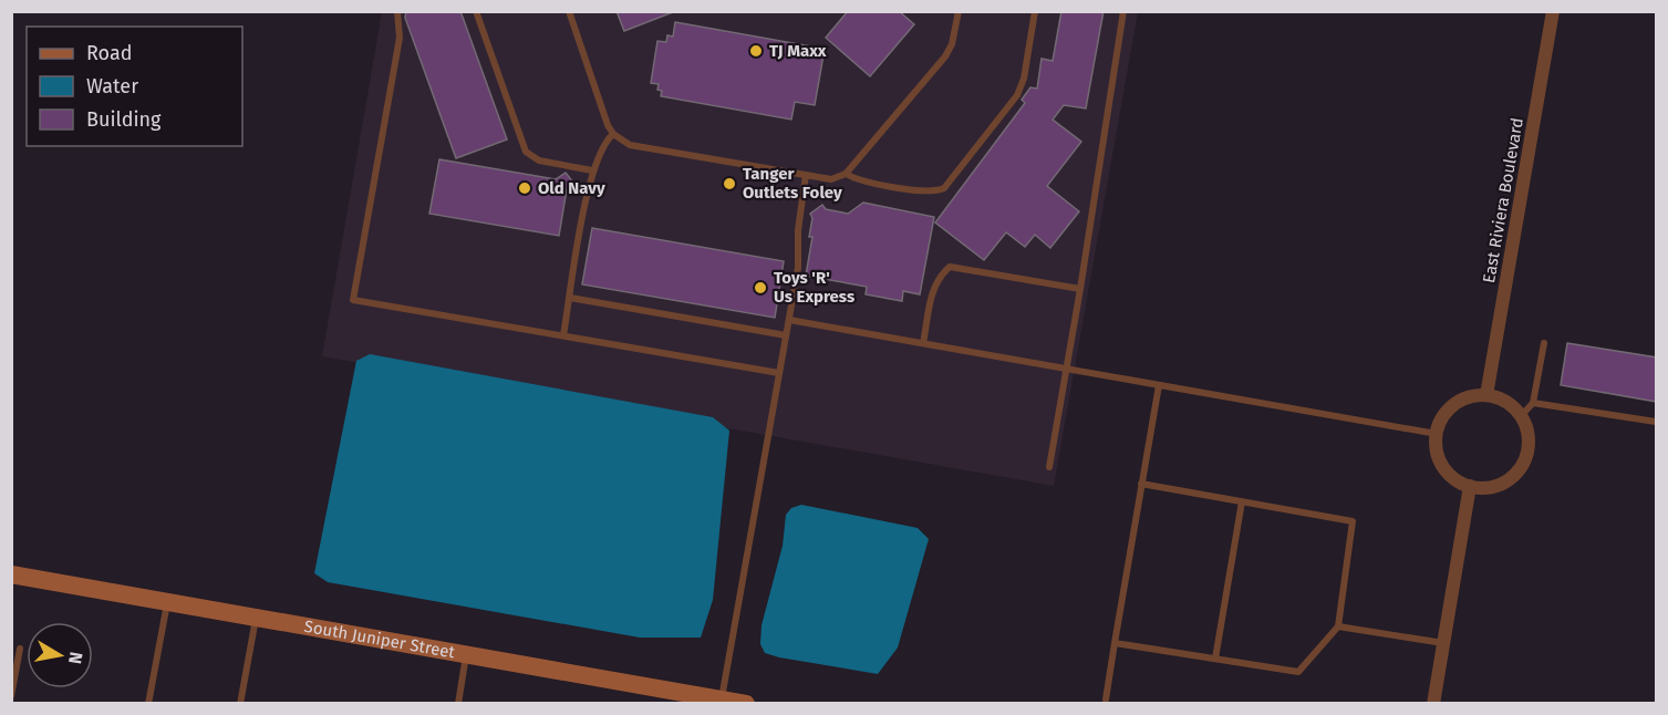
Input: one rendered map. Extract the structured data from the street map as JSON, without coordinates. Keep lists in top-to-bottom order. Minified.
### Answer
{"streets":{"street":["East Riviera Boulevard","South Juniper Street"]},"places":["TJ Maxx","Tanger Outlets Foley","Old Navy","Toys 'R' Us Express"],"legend":["Road","Water","Building"],"north":"right"}
